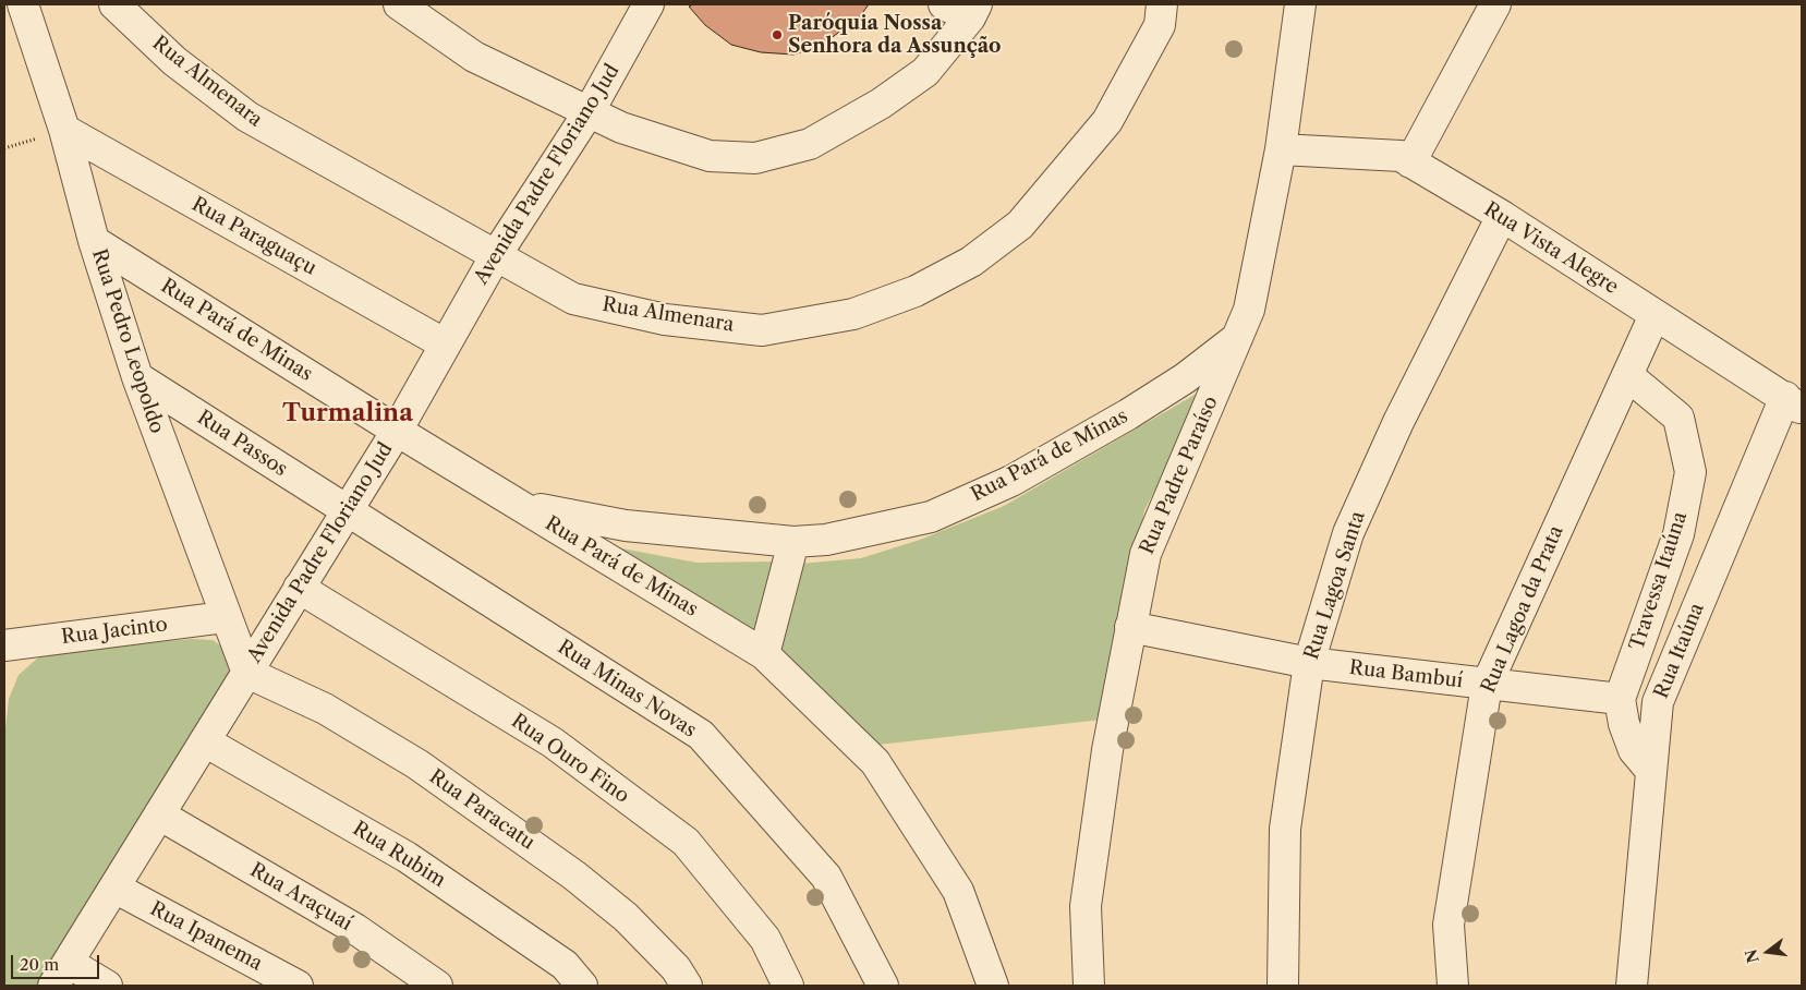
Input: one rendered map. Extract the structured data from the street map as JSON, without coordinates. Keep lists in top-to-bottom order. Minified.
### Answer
{"streets":{"street":["Rua Almenara","Avenida Padre Floriano Jud","Rua Paraguaçu","Rua Vista Alegre","Rua Pará de Minas","Rua Pedro Leopoldo","Rua Passos","Rua Padre Paraíso","Travessa Itaúna","Rua Lagoa Santa","Rua Lagoa da Prata","Rua Jacinto","Rua Itaúna","Rua Bambuí","Rua Minas Novas","Rua Ouro Fino","Rua Paracatu","Rua Rubim","Rua Araçuaí","Rua Ipanema"]},"crossings":[["Rua Almenara","Avenida Padre Floriano Jud"],["Avenida Padre Floriano Jud","Rua Paraguaçu"],["Avenida Padre Floriano Jud","Rua Pará de Minas"],["Avenida Padre Floriano Jud","Rua Pedro Leopoldo"],["Avenida Padre Floriano Jud","Rua Passos"],["Avenida Padre Floriano Jud","Rua Minas Novas"],["Avenida Padre Floriano Jud","Rua Ouro Fino"],["Avenida Padre Floriano Jud","Rua Paracatu"],["Avenida Padre Floriano Jud","Rua Rubim"],["Avenida Padre Floriano Jud","Rua Araçuaí"],["Avenida Padre Floriano Jud","Rua Ipanema"],["Rua Paraguaçu","Rua Pedro Leopoldo"],["Rua Vista Alegre","Rua Padre Paraíso"],["Rua Vista Alegre","Rua Lagoa Santa"],["Rua Vista Alegre","Rua Lagoa da Prata"],["Rua Vista Alegre","Rua Itaúna"],["Rua Pará de Minas","Rua Pedro Leopoldo"],["Rua Pará de Minas","Rua Padre Paraíso"],["Rua Pedro Leopoldo","Rua Passos"],["Rua Pedro Leopoldo","Rua Jacinto"],["Rua Pedro Leopoldo","Rua Paracatu"],["Rua Passos","Rua Minas Novas"],["Rua Padre Paraíso","Rua Bambuí"],["Travessa Itaúna","Rua Lagoa da Prata"],["Travessa Itaúna","Rua Bambuí"],["Rua Lagoa Santa","Rua Bambuí"],["Rua Lagoa da Prata","Rua Bambuí"]],"districts":["Turmalina"],"places":["Paróquia Nossa Senhora da Assunção"],"scale_bar":"20 m","north":"left"}
